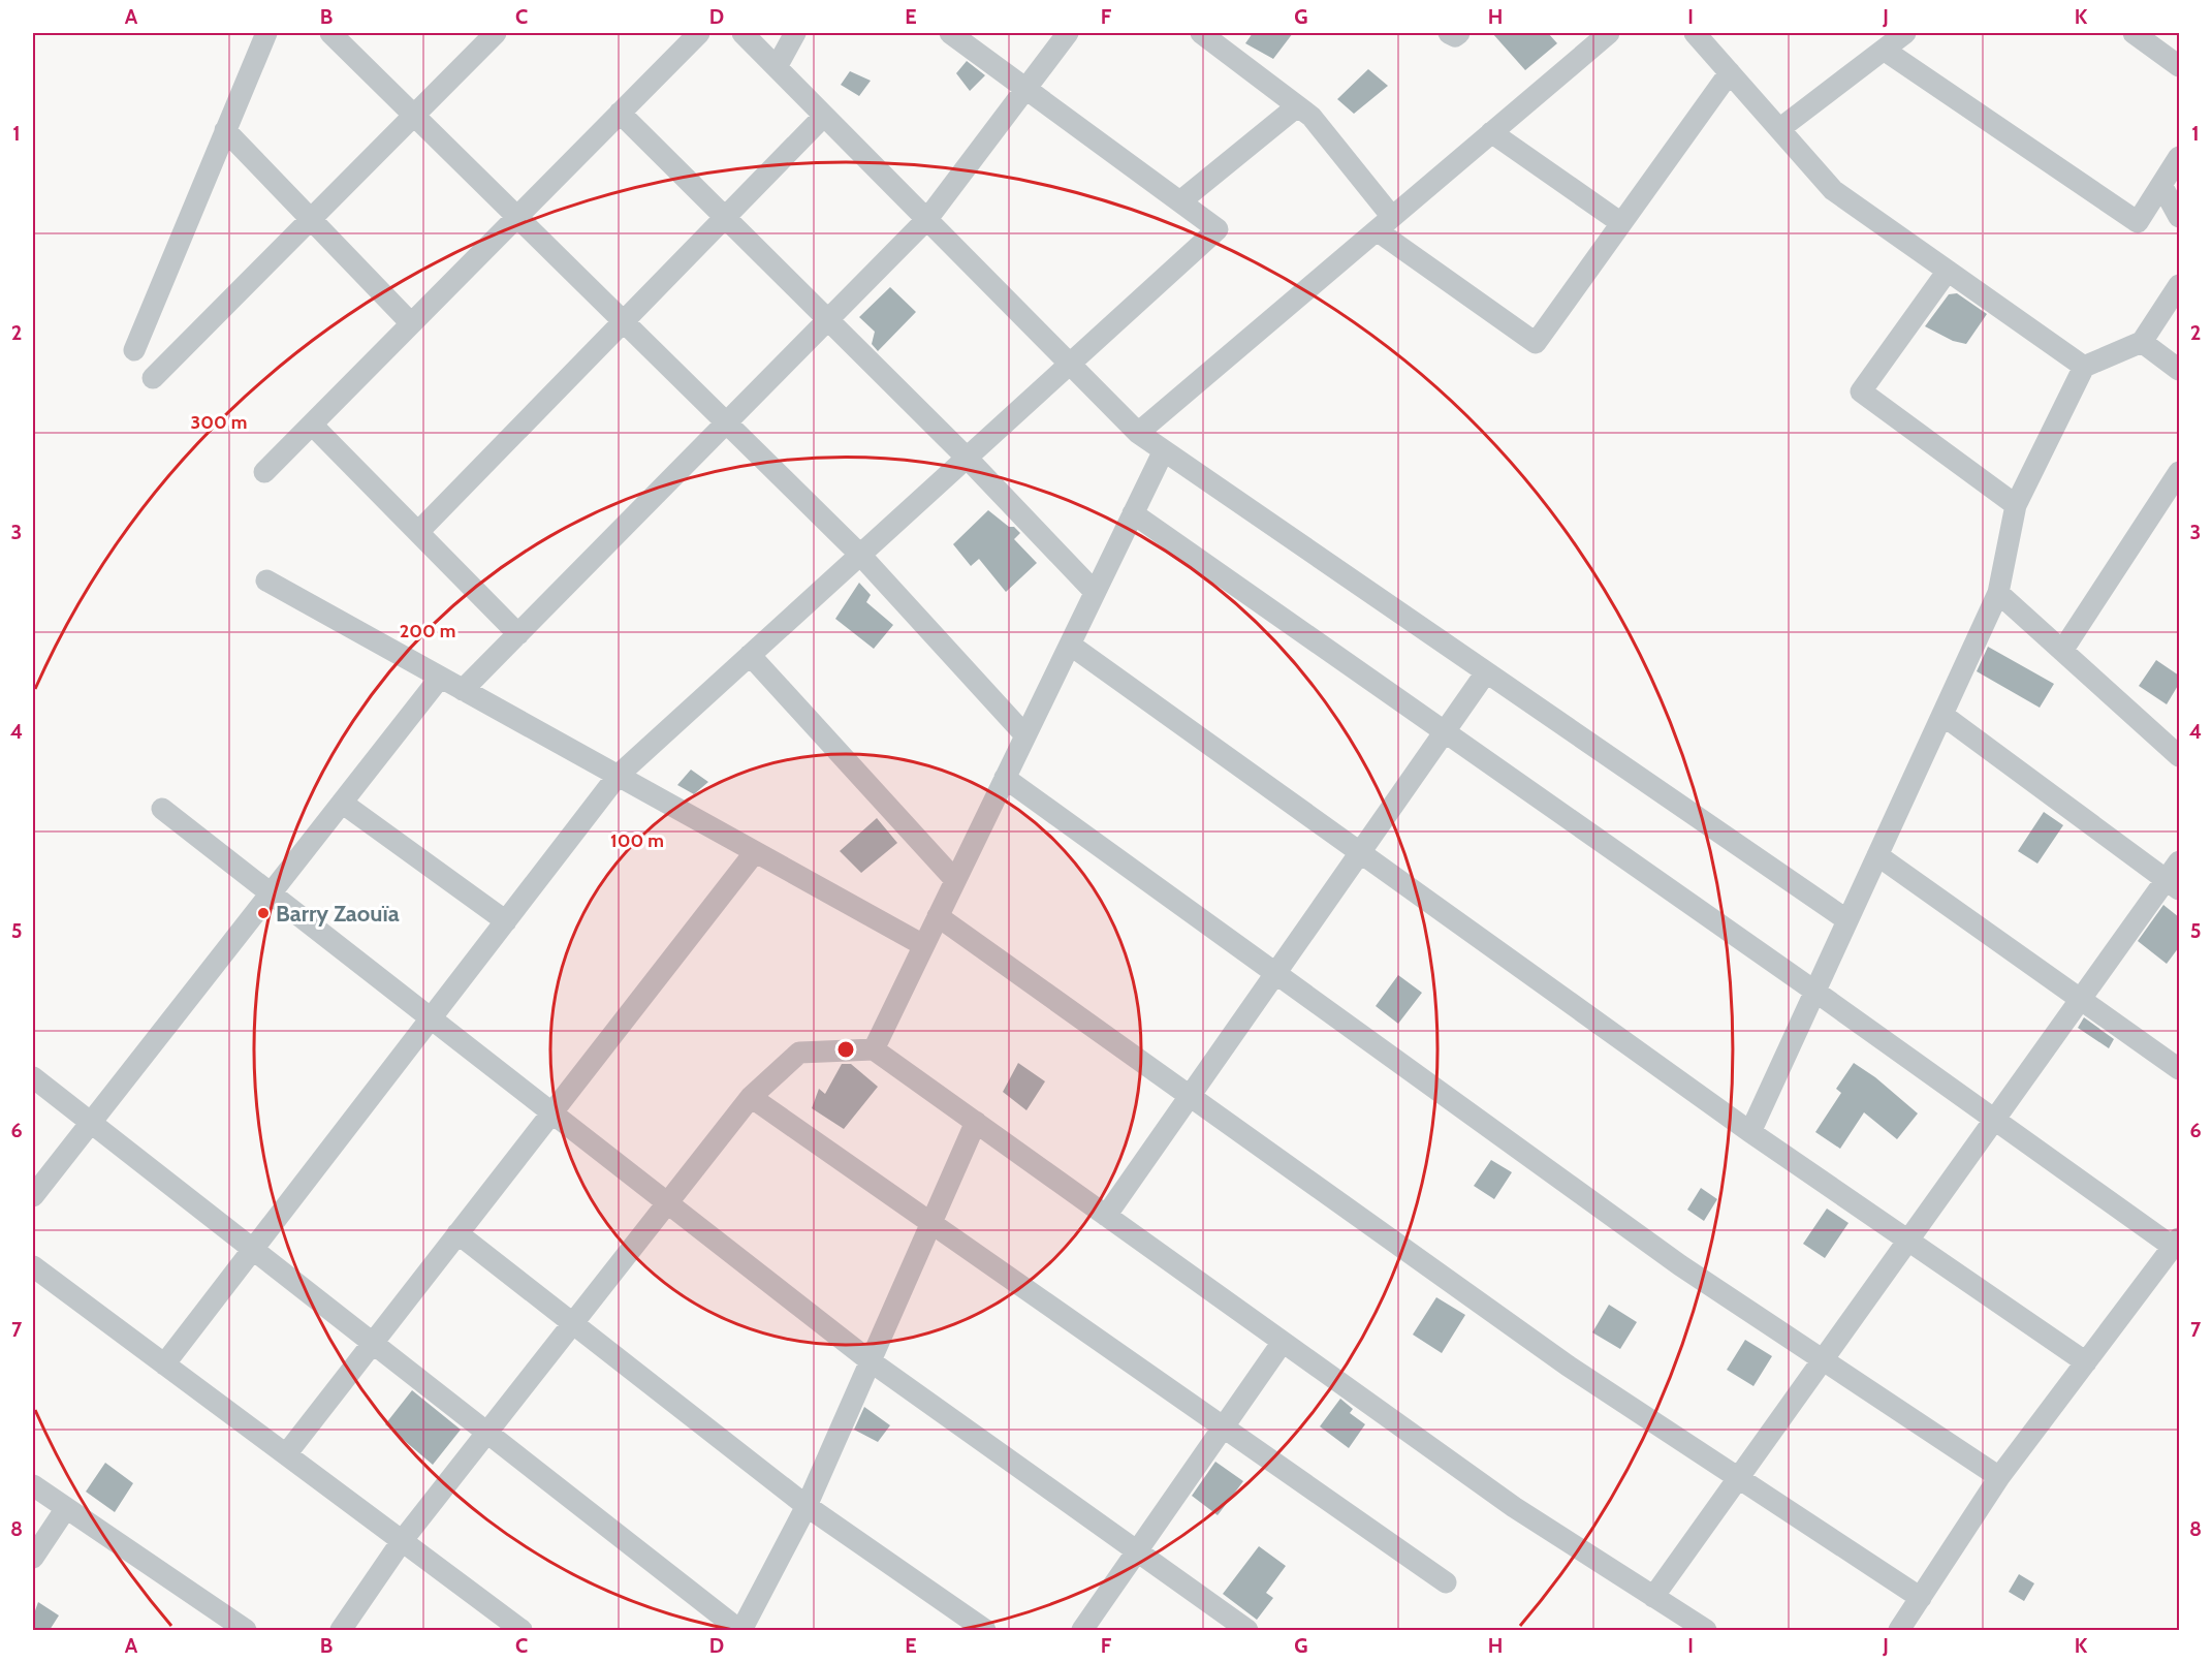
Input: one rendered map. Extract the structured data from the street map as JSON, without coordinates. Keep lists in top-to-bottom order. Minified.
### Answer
{"places":["Barry Zaouïa"],"grid":{"columns":["A","B","C","D","E","F","G","H","I","J","K"],"rows":["1","2","3","4","5","6","7","8"]},"rings":["300 m","200 m","100 m"]}
